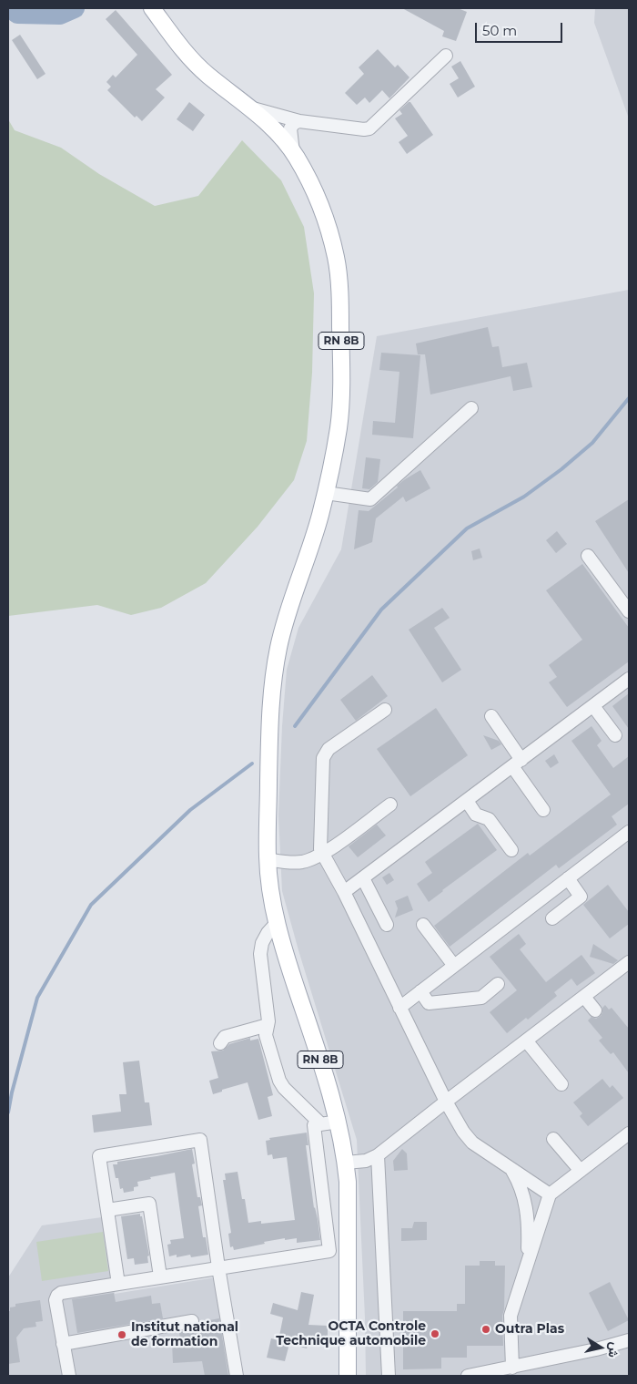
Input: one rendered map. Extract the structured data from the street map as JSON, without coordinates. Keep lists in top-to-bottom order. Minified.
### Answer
{"streets":{"main road":["RN 8B"]},"places":["Outra Plas","OCTA Controle Technique automobile","Institut national de formation"],"scale_bar":"50 m","north":"right"}
